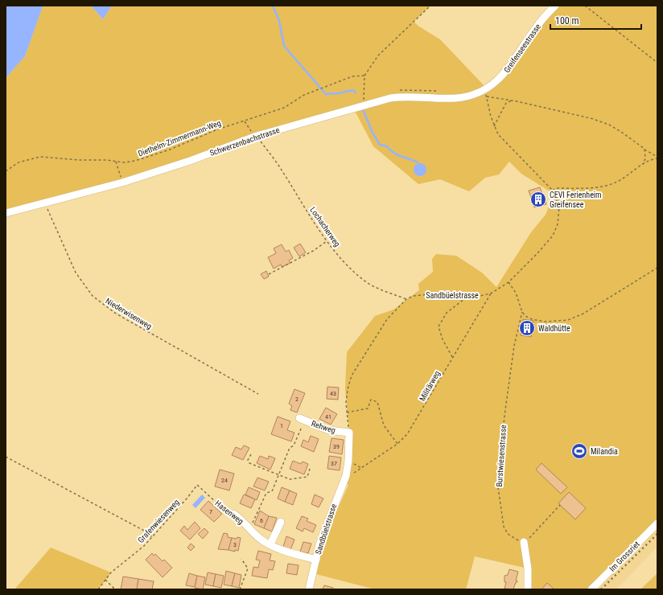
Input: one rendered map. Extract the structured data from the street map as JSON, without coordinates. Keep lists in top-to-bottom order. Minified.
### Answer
{"streets":{"street":["Greifenseestrasse","Schwerzenbachstrasse","Sandbüelstrasse","Rehweg","Hasenweg","Im Grossriet"],"path":["Diethelm-Zimmermann-Weg","Lochacherweg","Niederwisenweg","Militärweg","Burstwiesenstrasse","Grafenwiesenweg"]},"crossings":[["Greifenseestrasse","Schwerzenbachstrasse"],["Greifenseestrasse","Sandbüelstrasse"],["Diethelm-Zimmermann-Weg","Lochacherweg"],["Schwerzenbachstrasse","Lochacherweg"],["Schwerzenbachstrasse","Sandbüelstrasse"],["Schwerzenbachstrasse","Niederwisenweg"],["Lochacherweg","Sandbüelstrasse"],["Sandbüelstrasse","Militärweg"],["Sandbüelstrasse","Rehweg"],["Sandbüelstrasse","Hasenweg"],["Hasenweg","Grafenwiesenweg"]],"places":{"building":["CEVI Ferienheim Greifensee","Waldhütte"],"sports":["Milandia"]},"house_numbers":["43","2","41","1","39","37","24","7","6","3"],"scale_bar":"100 m"}
